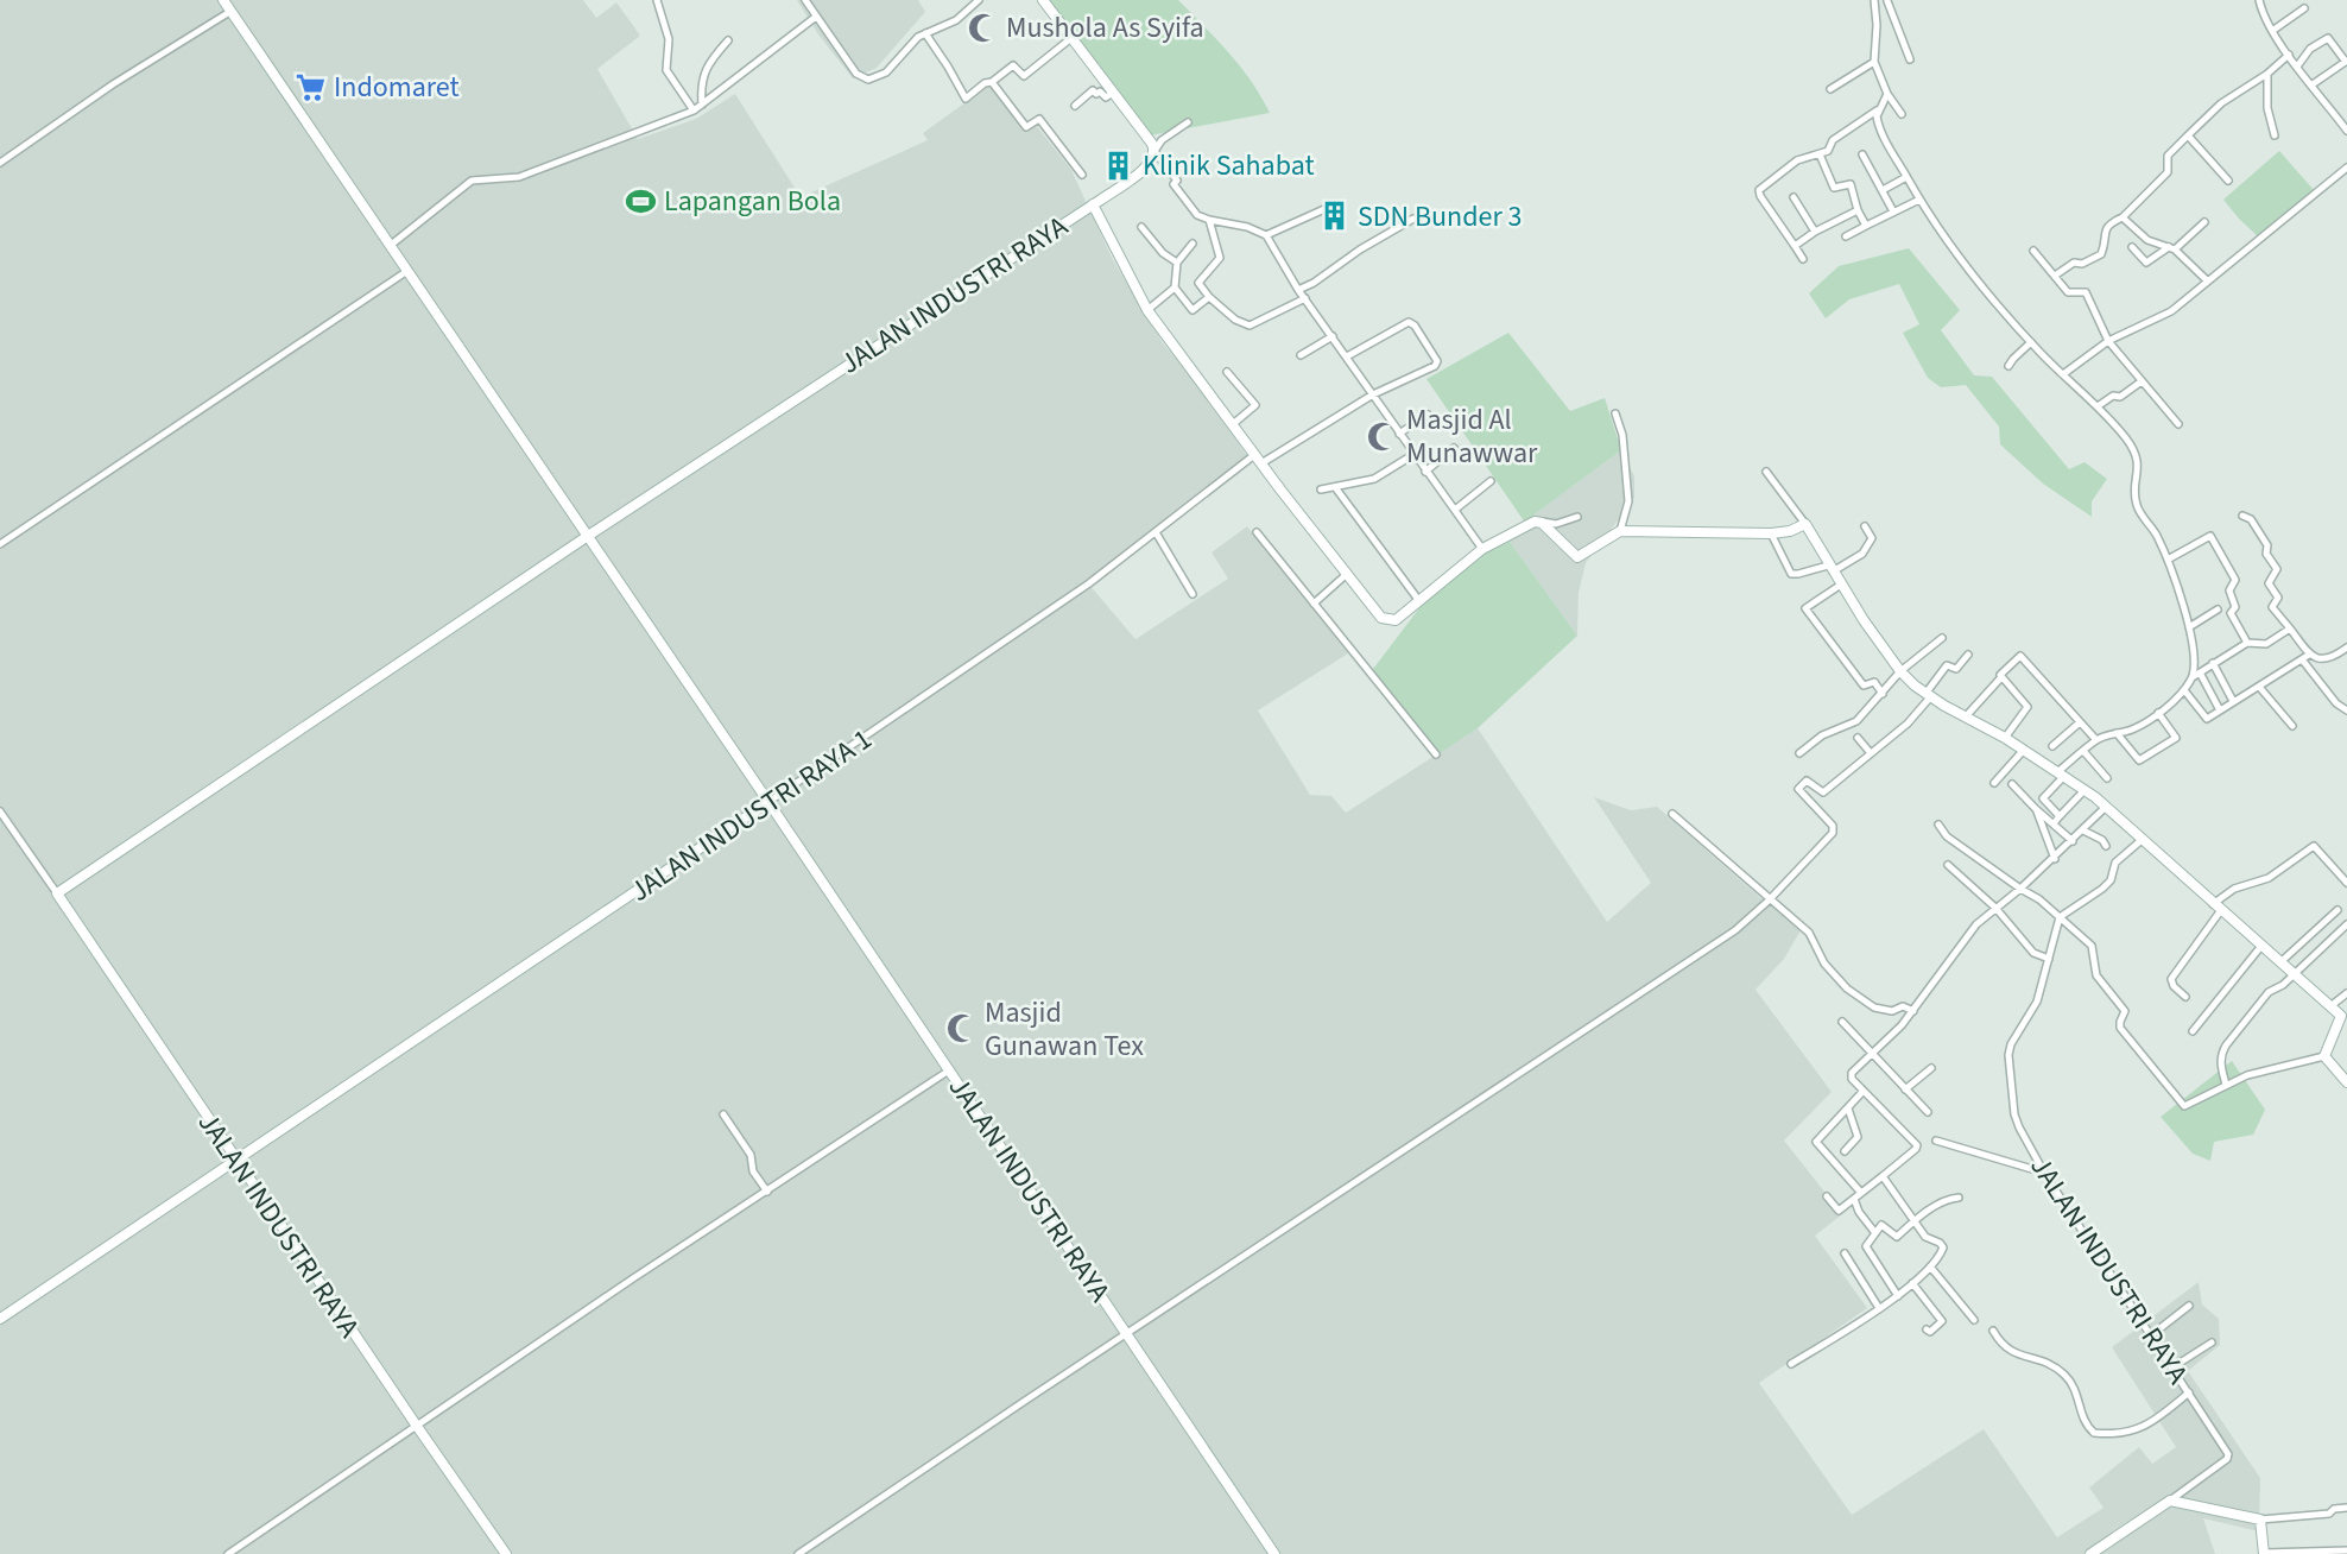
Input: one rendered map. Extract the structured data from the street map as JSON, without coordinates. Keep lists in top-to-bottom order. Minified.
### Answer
{"streets":{"street":["JALAN INDUSTRI RAYA","JALAN INDUSTRI RAYA 1"]},"crossings":[["JALAN INDUSTRI RAYA","JALAN INDUSTRI RAYA 1"]],"places":{"mosque":["Mushola As Syifa","Masjid Al Munawwar","Masjid Gunawan Tex"],"supermarket":["Indomaret"],"building":["Klinik Sahabat","SDN Bunder 3"],"sports":["Lapangan Bola"]}}
